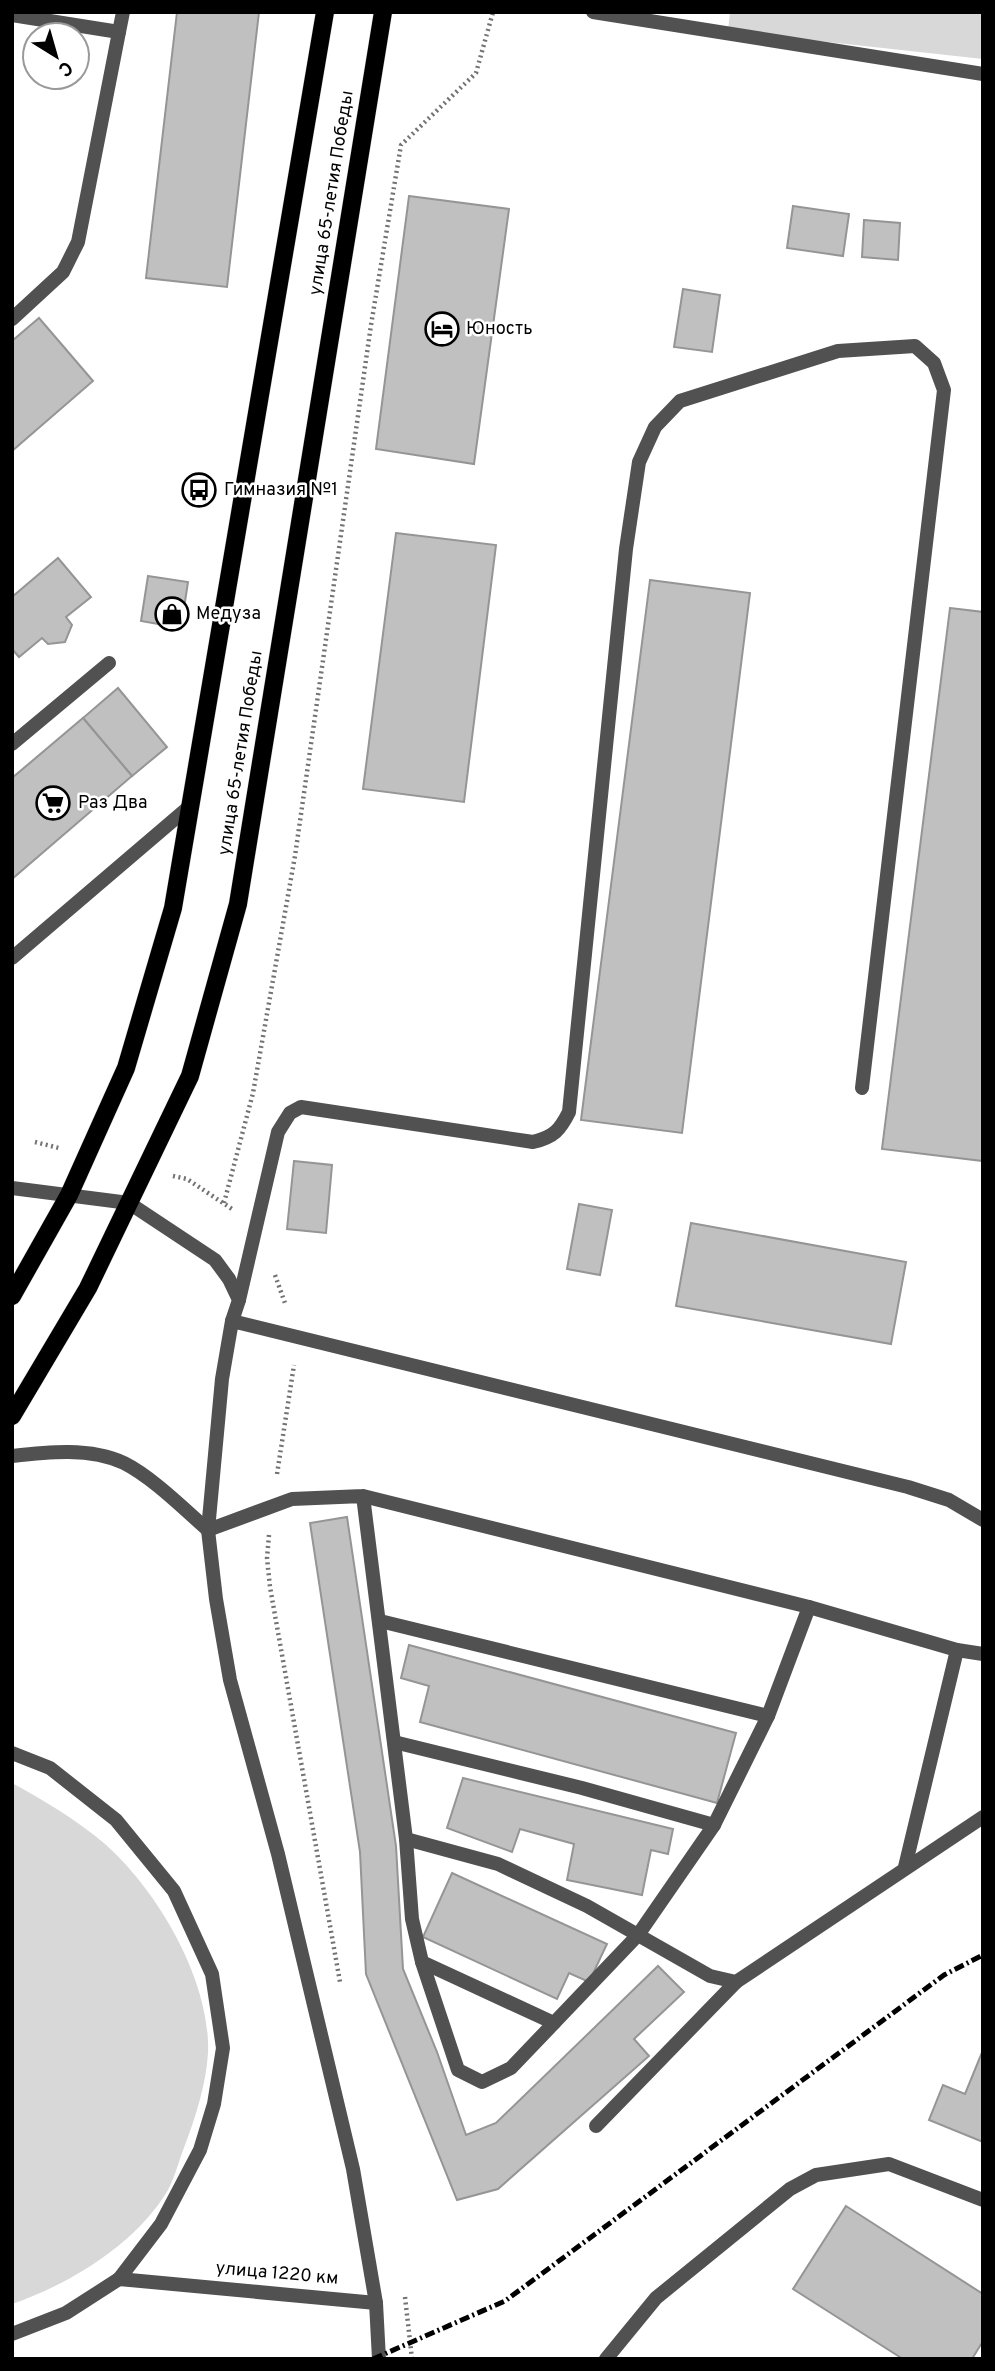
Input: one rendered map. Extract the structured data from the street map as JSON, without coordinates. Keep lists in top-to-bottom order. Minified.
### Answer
{"streets":{"main road":["улица 65-летия Победы"],"street":["улица 1220 км"]},"places":{"hotel":["Юность"],"bus stop":["Гимназия №1"],"shop":["Медуза"],"supermarket":["Раз Два"]},"north":"bottom right"}
